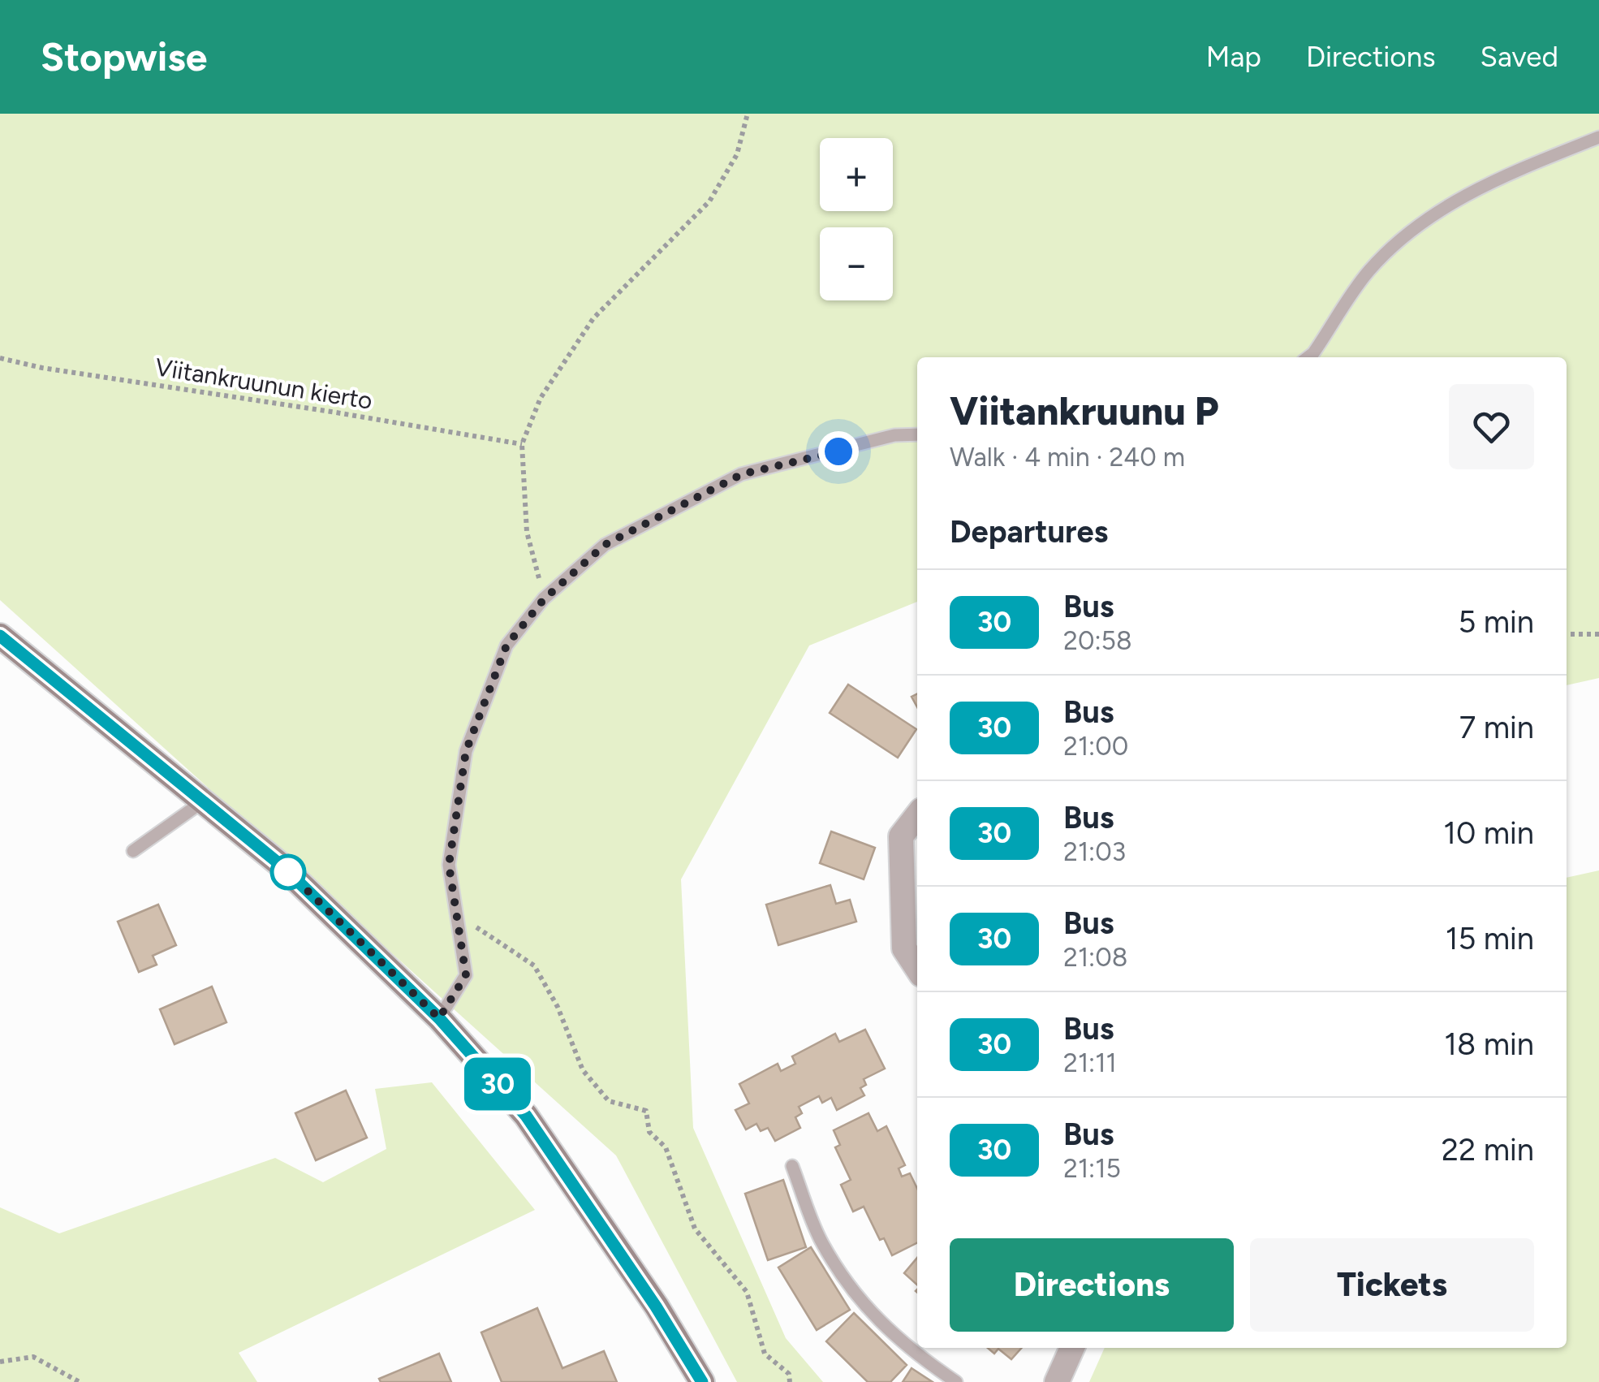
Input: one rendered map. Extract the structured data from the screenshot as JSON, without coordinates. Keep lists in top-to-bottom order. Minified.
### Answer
{"streets":{"path":["Viitankruunun kierto"]},"lines":["bus line 30"],"page":{"header":"Stopwise","nav":["Map","Directions","Saved"],"on_map":"30","map_buttons":["+","−"],"heading":[["Viitankruunu P","Walk · 4 min · 240 m"],"Departures"],"list":[{"mark":"30","name":"Bus","note":"20:58","value":"5 min"},{"mark":"30","name":"Bus","note":"21:00","value":"7 min"},{"mark":"30","name":"Bus","note":"21:03","value":"10 min"},{"mark":"30","name":"Bus","note":"21:08","value":"15 min"},{"mark":"30","name":"Bus","note":"21:11","value":"18 min"},{"mark":"30","name":"Bus","note":"21:15","value":"22 min"}],"buttons":["Directions","Tickets"]}}
